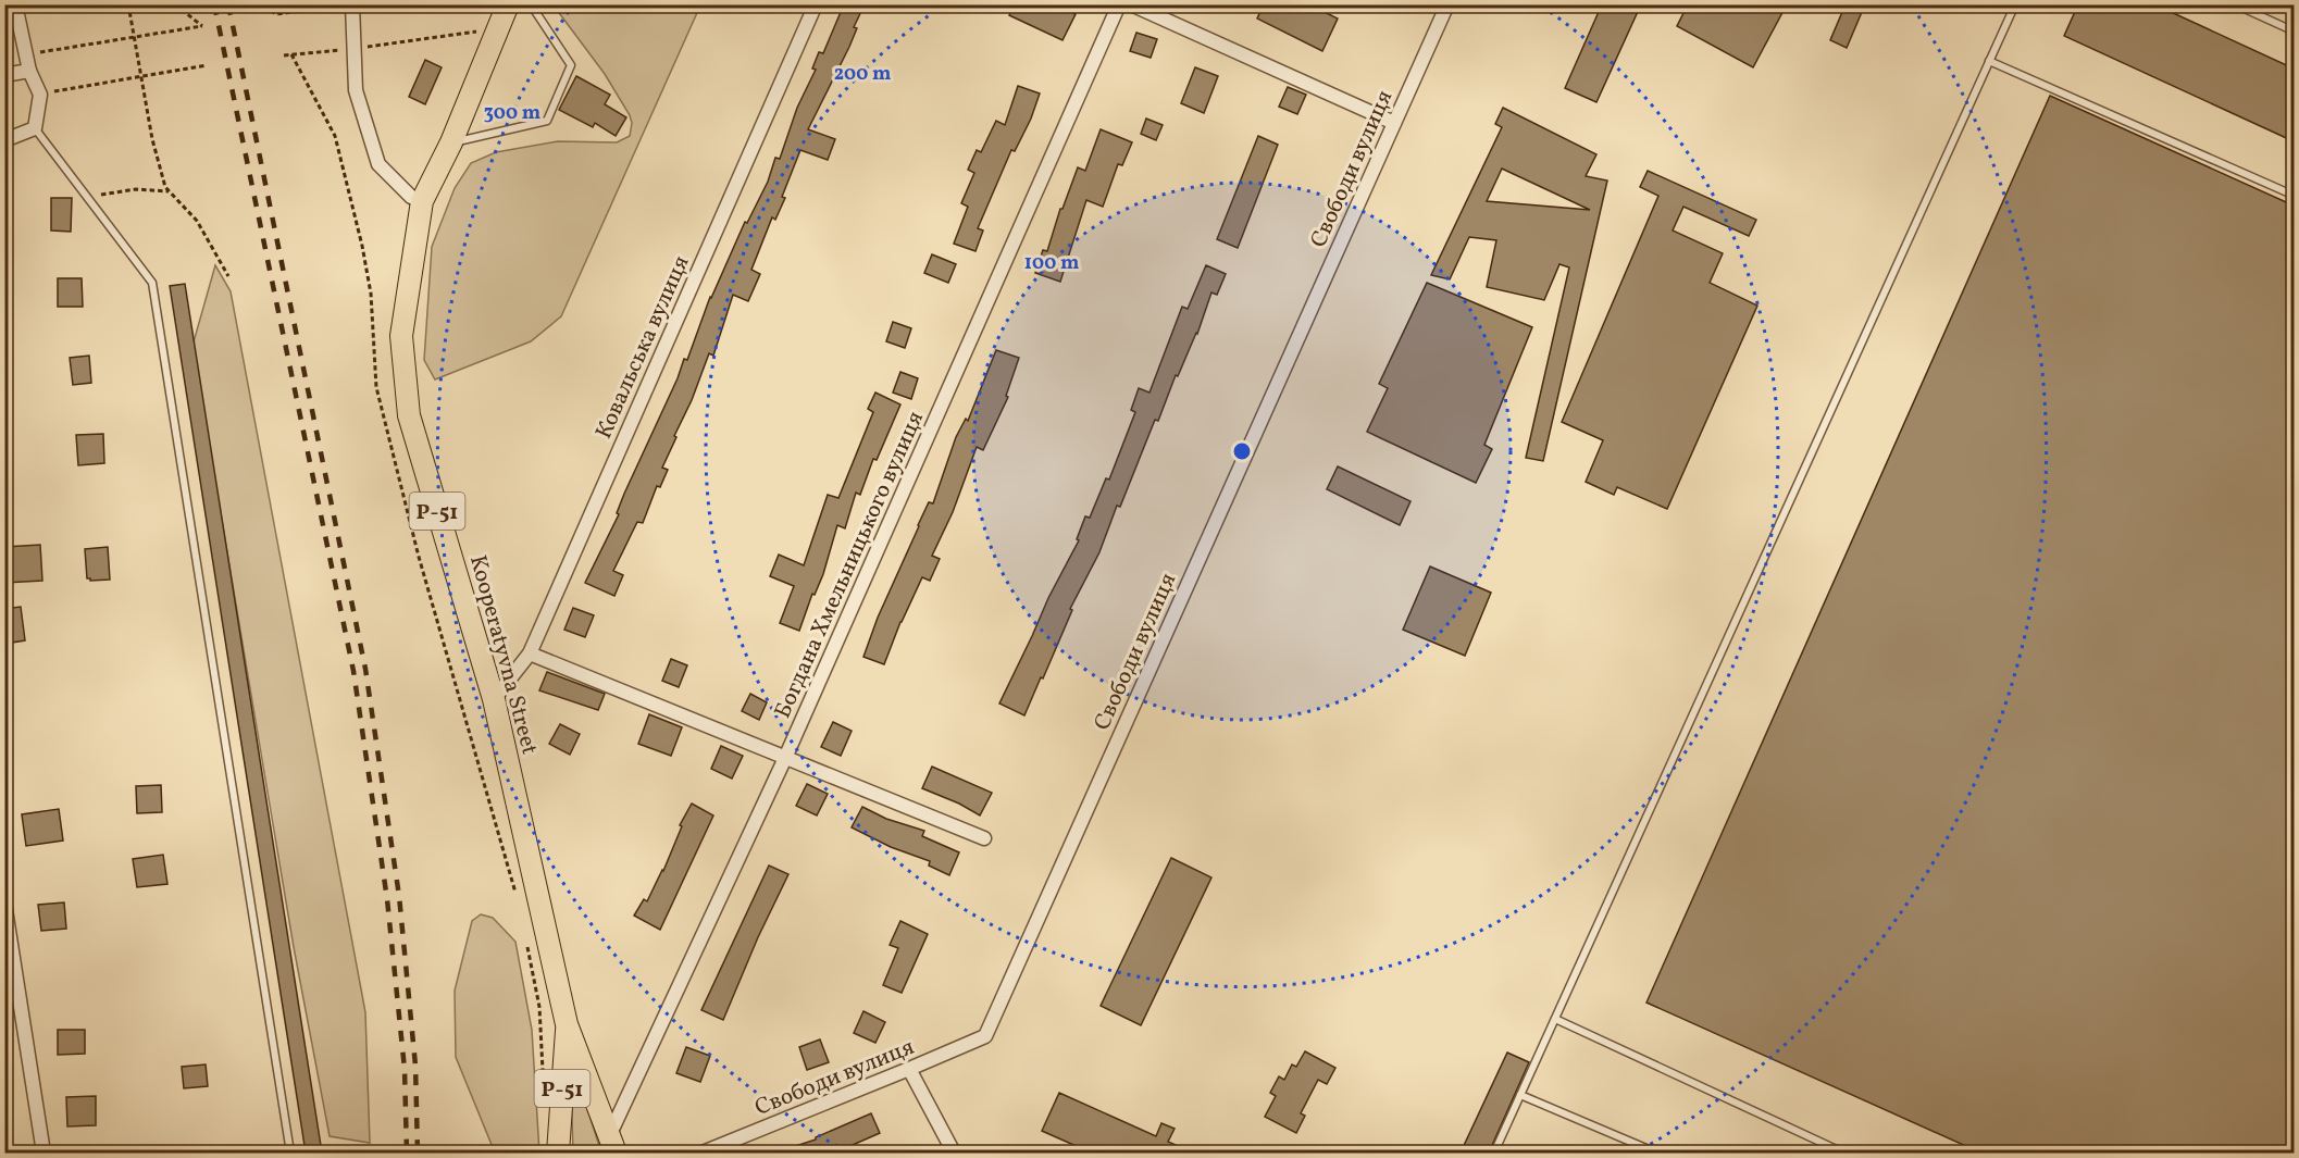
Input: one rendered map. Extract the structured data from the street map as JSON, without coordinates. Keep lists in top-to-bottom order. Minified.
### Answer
{"streets":{"main road":["Р-51","Kooperatyvna Street"],"street":["Свободи вулиця","Ковальська вулиця","Богдана Хмельницького вулиця"]},"crossings":[["Ковальська вулиця","Kooperatyvna Street"],["Р-51","Богдана Хмельницького вулиця"],["Р-51","Kooperatyvna Street"]],"rings":["200 m","300 m","100 m"]}
